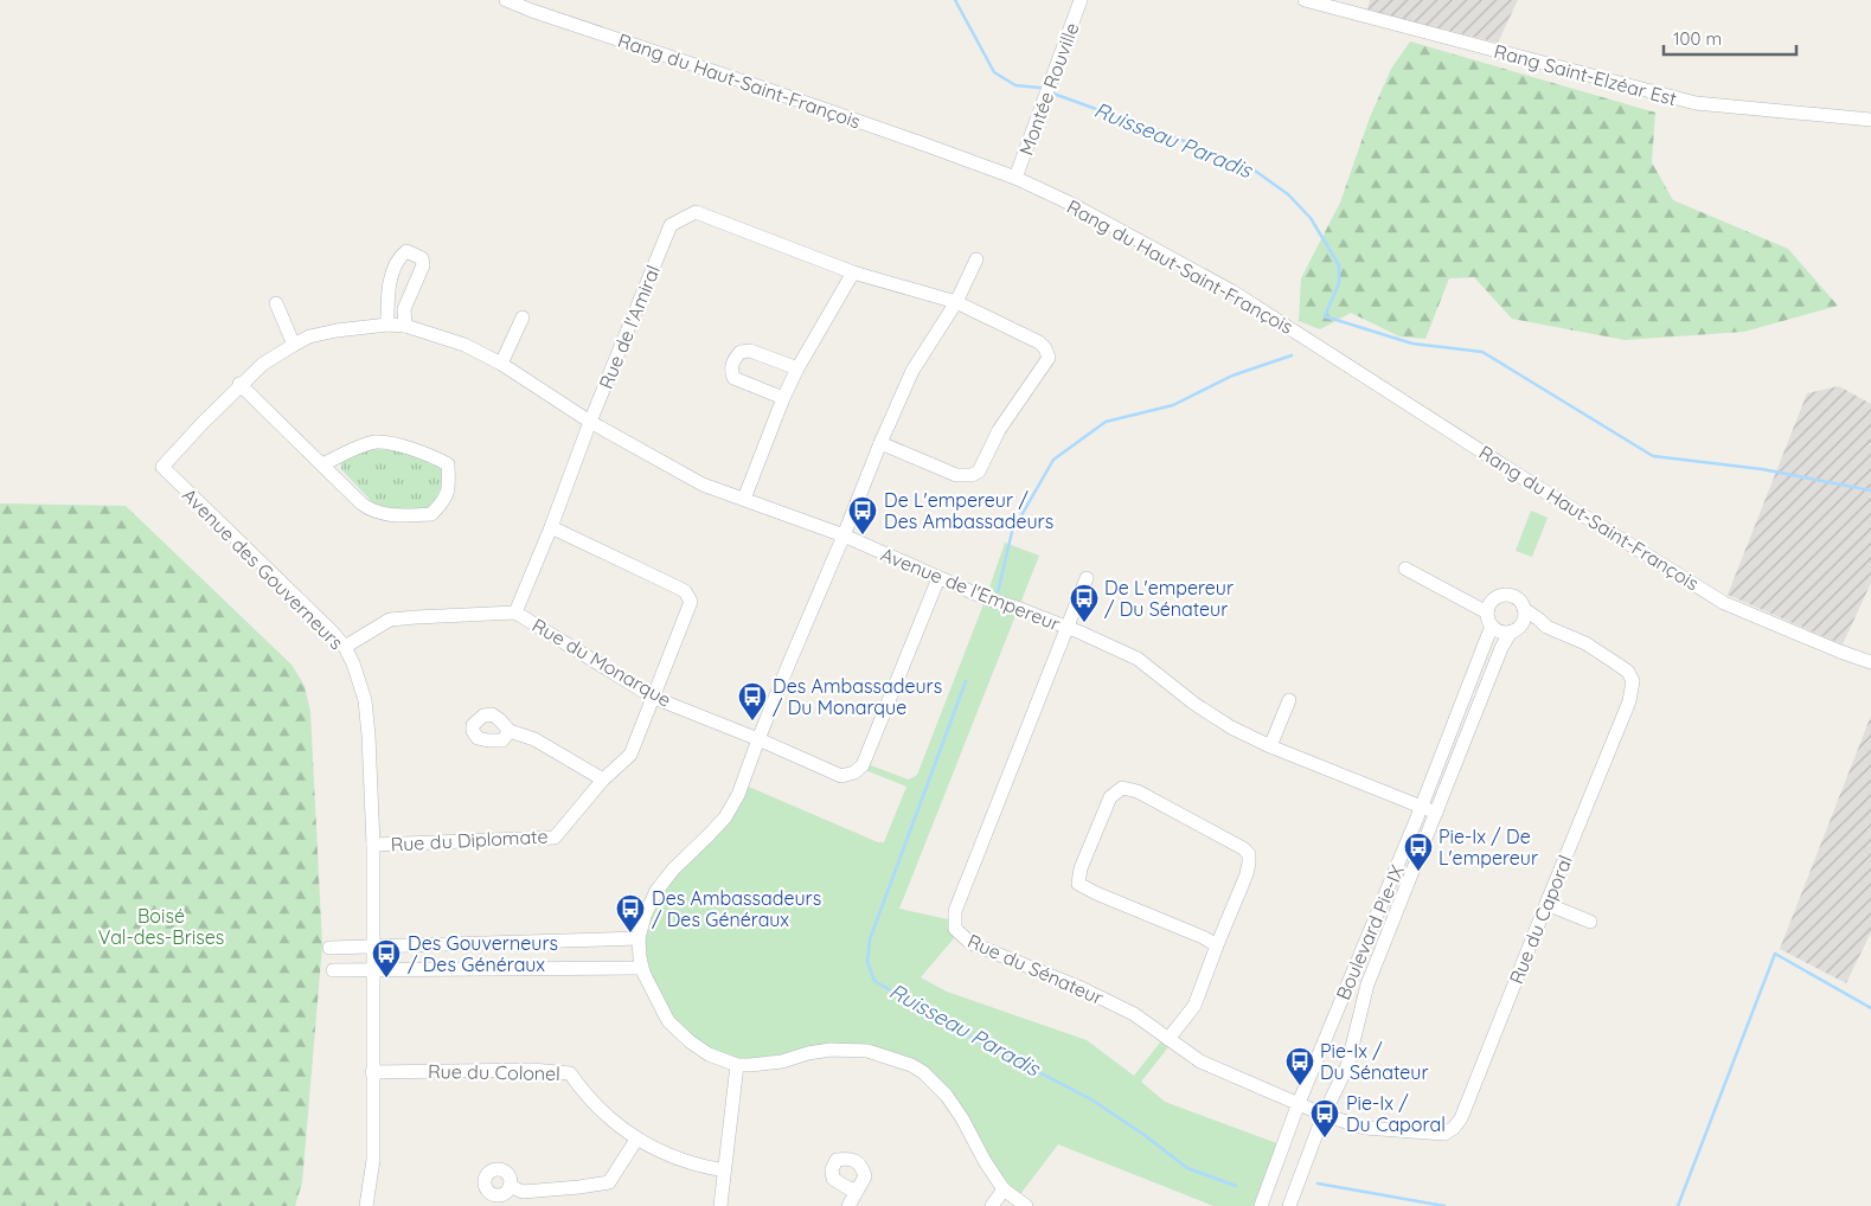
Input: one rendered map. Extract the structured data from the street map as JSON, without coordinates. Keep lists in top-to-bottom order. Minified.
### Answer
{"streets":{"street":["Rang Saint-Elzéar Est","Rang du Haut-Saint-François","Montée Rouville","Rue de l'Amiral","Avenue des Gouverneurs","Avenue de l'Empereur","Rue du Monarque","Rue du Diplomate","Rue du Caporal","Boulevard Pie-IX","Rue du Sénateur","Rue du Colonel"]},"crossings":[["Rang du Haut-Saint-François","Montée Rouville"],["Rue de l'Amiral","Avenue de l'Empereur"],["Rue de l'Amiral","Rue du Monarque"],["Rue de l'Amiral","Rue du Diplomate"],["Avenue des Gouverneurs","Avenue de l'Empereur"],["Avenue des Gouverneurs","Rue du Monarque"],["Avenue des Gouverneurs","Rue du Diplomate"],["Avenue des Gouverneurs","Rue du Colonel"],["Avenue de l'Empereur","Rue du Monarque"],["Avenue de l'Empereur","Boulevard Pie-IX"],["Avenue de l'Empereur","Rue du Sénateur"],["Rue du Monarque","Rue du Diplomate"],["Rue du Caporal","Boulevard Pie-IX"],["Rue du Caporal","Rue du Sénateur"],["Boulevard Pie-IX","Rue du Sénateur"]],"water":["Ruisseau Paradis"],"parks":["Boisé Val-des-Brises"],"places":{"bus stop":["De L'empereur / Des Ambassadeurs","De L'empereur / Du Sénateur","Des Ambassadeurs / Du Monarque","Pie-Ix / De L'empereur","Des Ambassadeurs / Des Généraux","Des Gouverneurs / Des Généraux","Pie-Ix / Du Sénateur","Pie-Ix / Du Caporal"]},"scale_bar":"100 m"}
